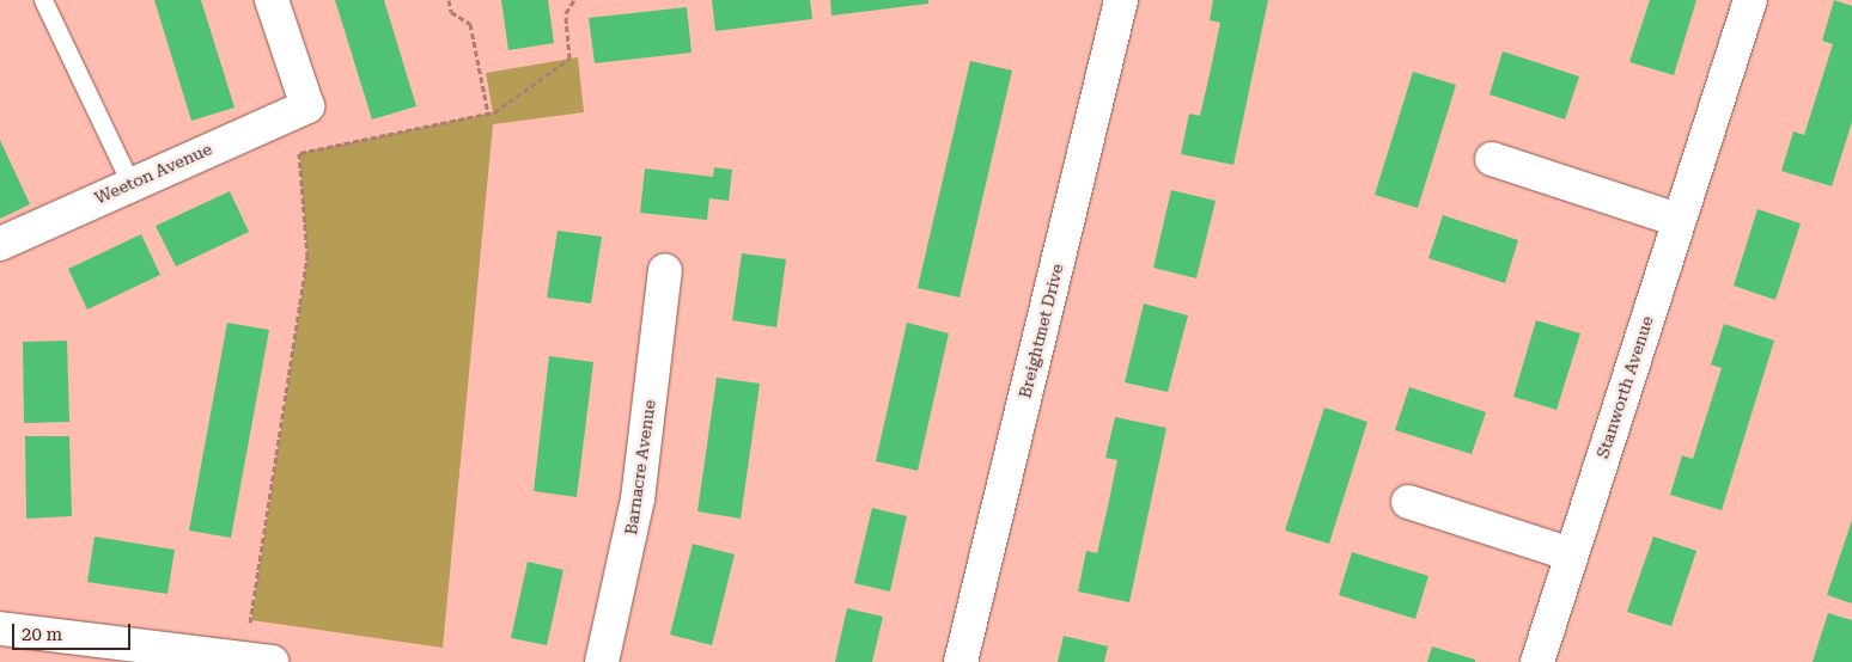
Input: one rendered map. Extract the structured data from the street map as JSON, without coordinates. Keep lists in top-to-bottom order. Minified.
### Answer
{"streets":{"street":["Weeton Avenue","Breightmet Drive","Stanworth Avenue","Barnacre Avenue"]},"scale_bar":"20 m"}
